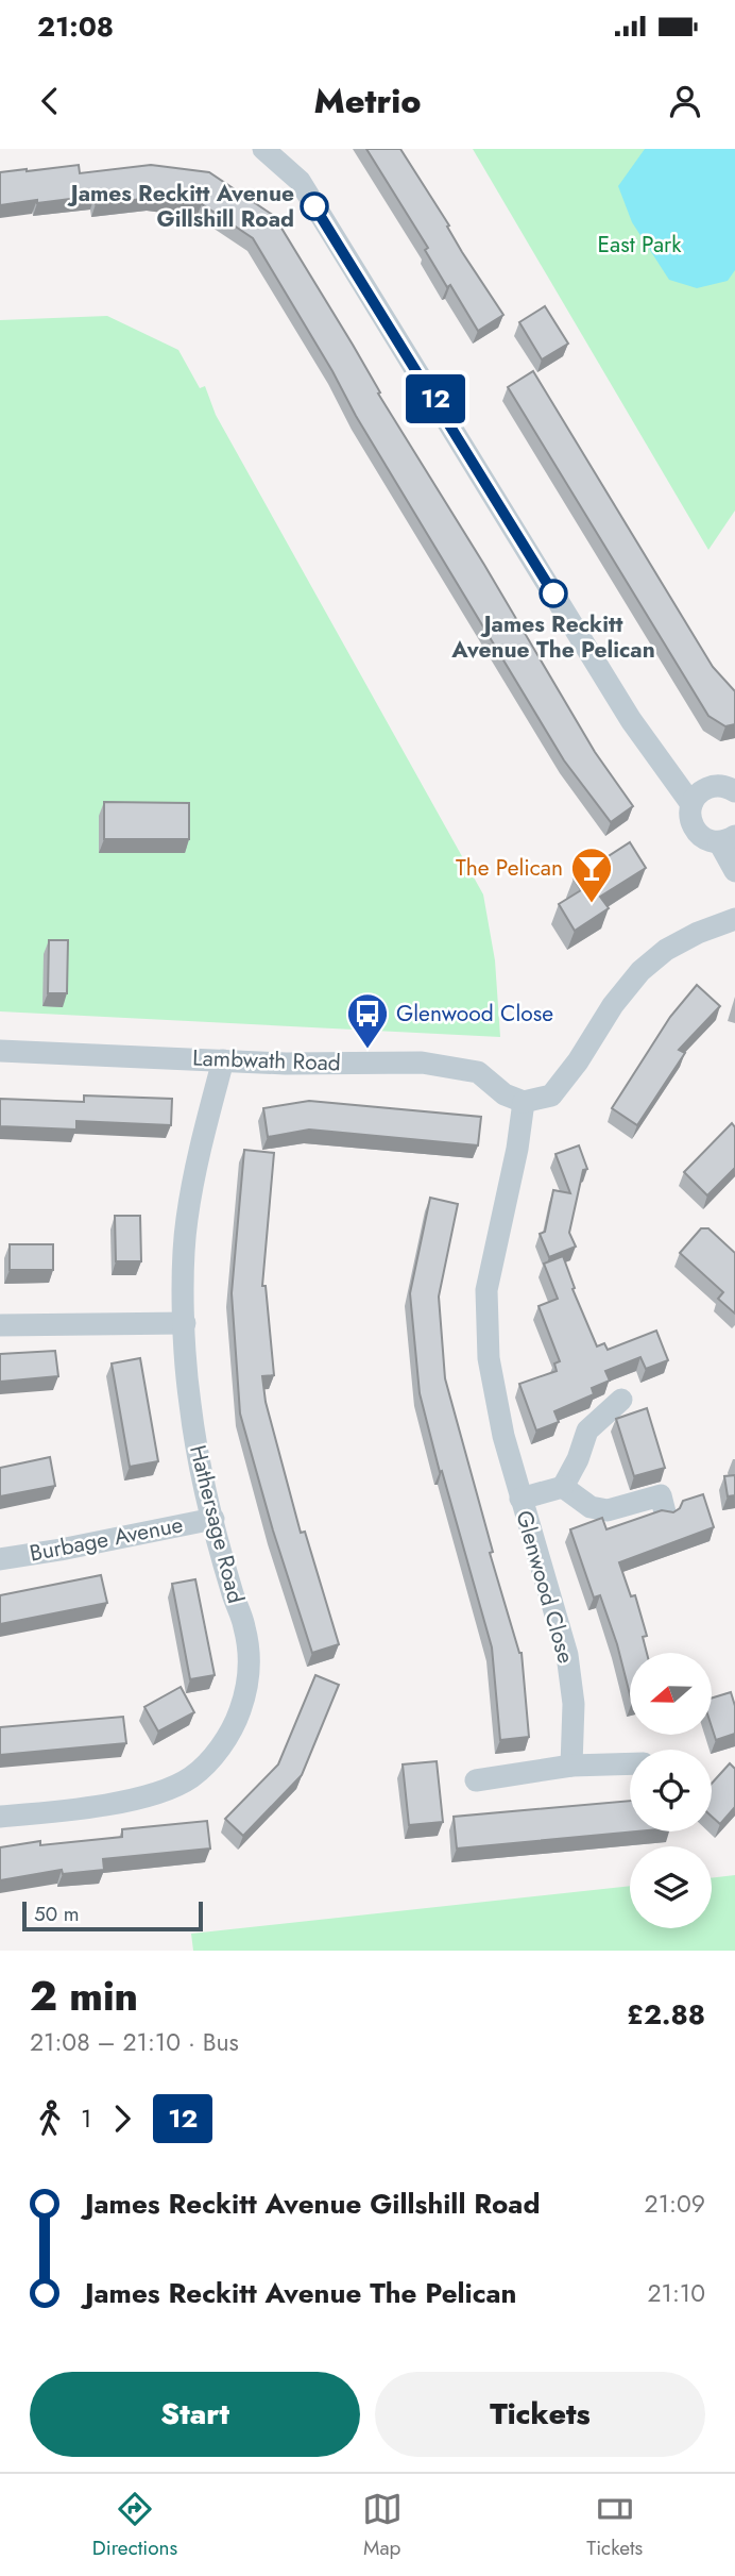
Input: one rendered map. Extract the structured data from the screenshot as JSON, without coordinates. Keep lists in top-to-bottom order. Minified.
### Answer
{"streets":{"street":["Lambwath Road","Hathersage Road","Burbage Avenue","Glenwood Close"]},"crossings":[["Lambwath Road","Hathersage Road"],["Lambwath Road","Glenwood Close"],["Hathersage Road","Burbage Avenue"]],"parks":["East Park"],"places":{"other":["James Reckitt Avenue Gillshill Road","James Reckitt Avenue The Pelican"],"bar":["The Pelican"],"bus stop":["Glenwood Close"]},"lines":["bus line 12"],"scale_bar":"50 m","north":"left","page":{"status":"21:08","header":"Metrio","on_map":"12","scale":"50 m","heading":["2 min","21:08 – 21:10 · Bus","£2.88"],"legs":["1","12"],"list":[{"name":"James Reckitt Avenue Gillshill Road","value":"21:09"},{"name":"James Reckitt Avenue The Pelican","value":"21:10"}],"buttons":["Start","Tickets"],"tabs":["Directions","Map","Tickets"]}}
